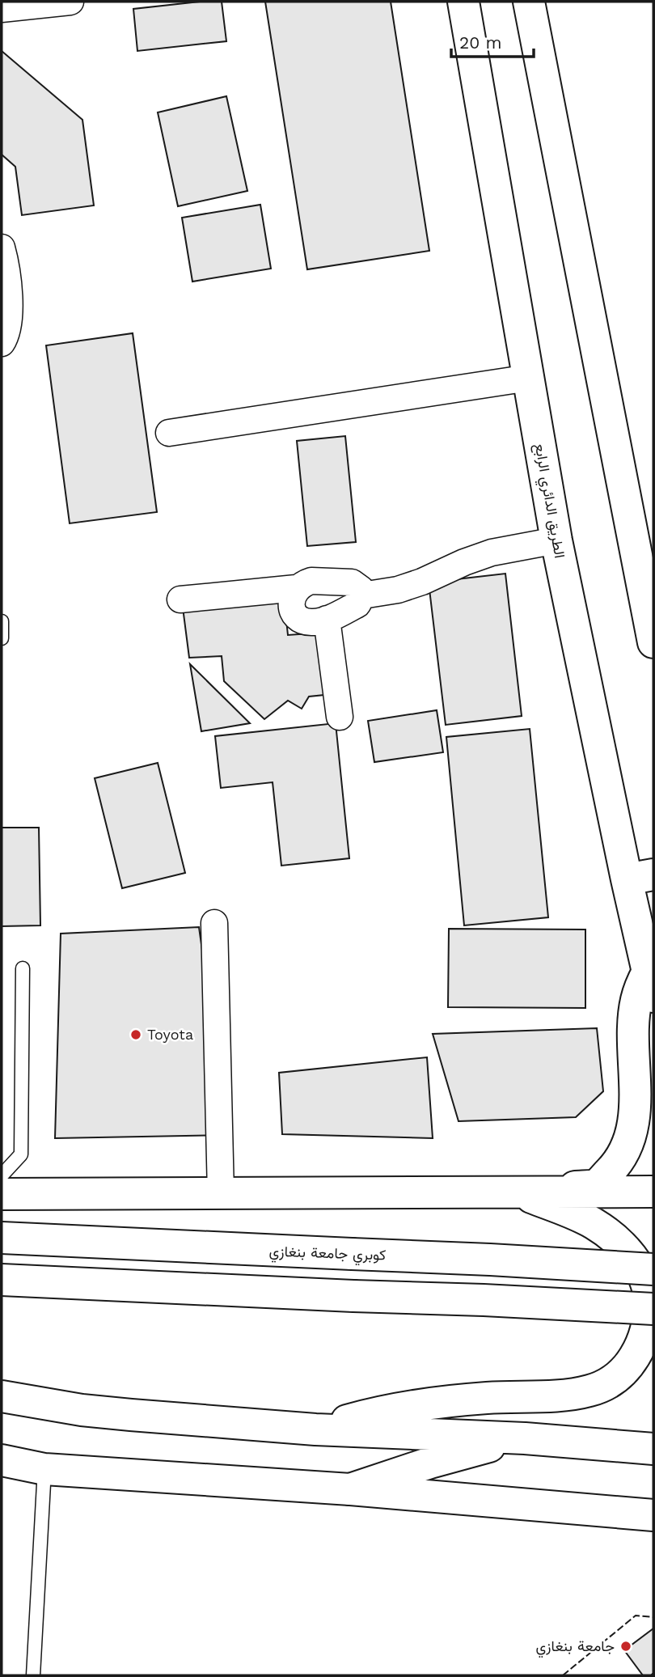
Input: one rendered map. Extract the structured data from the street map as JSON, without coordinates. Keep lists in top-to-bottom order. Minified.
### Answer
{"streets":{"main road":["الطريق الدائري الرابع","كوبري جامعة بنغازي"]},"places":["Toyota","جامعة بنغازي"],"scale_bar":"20 m"}
